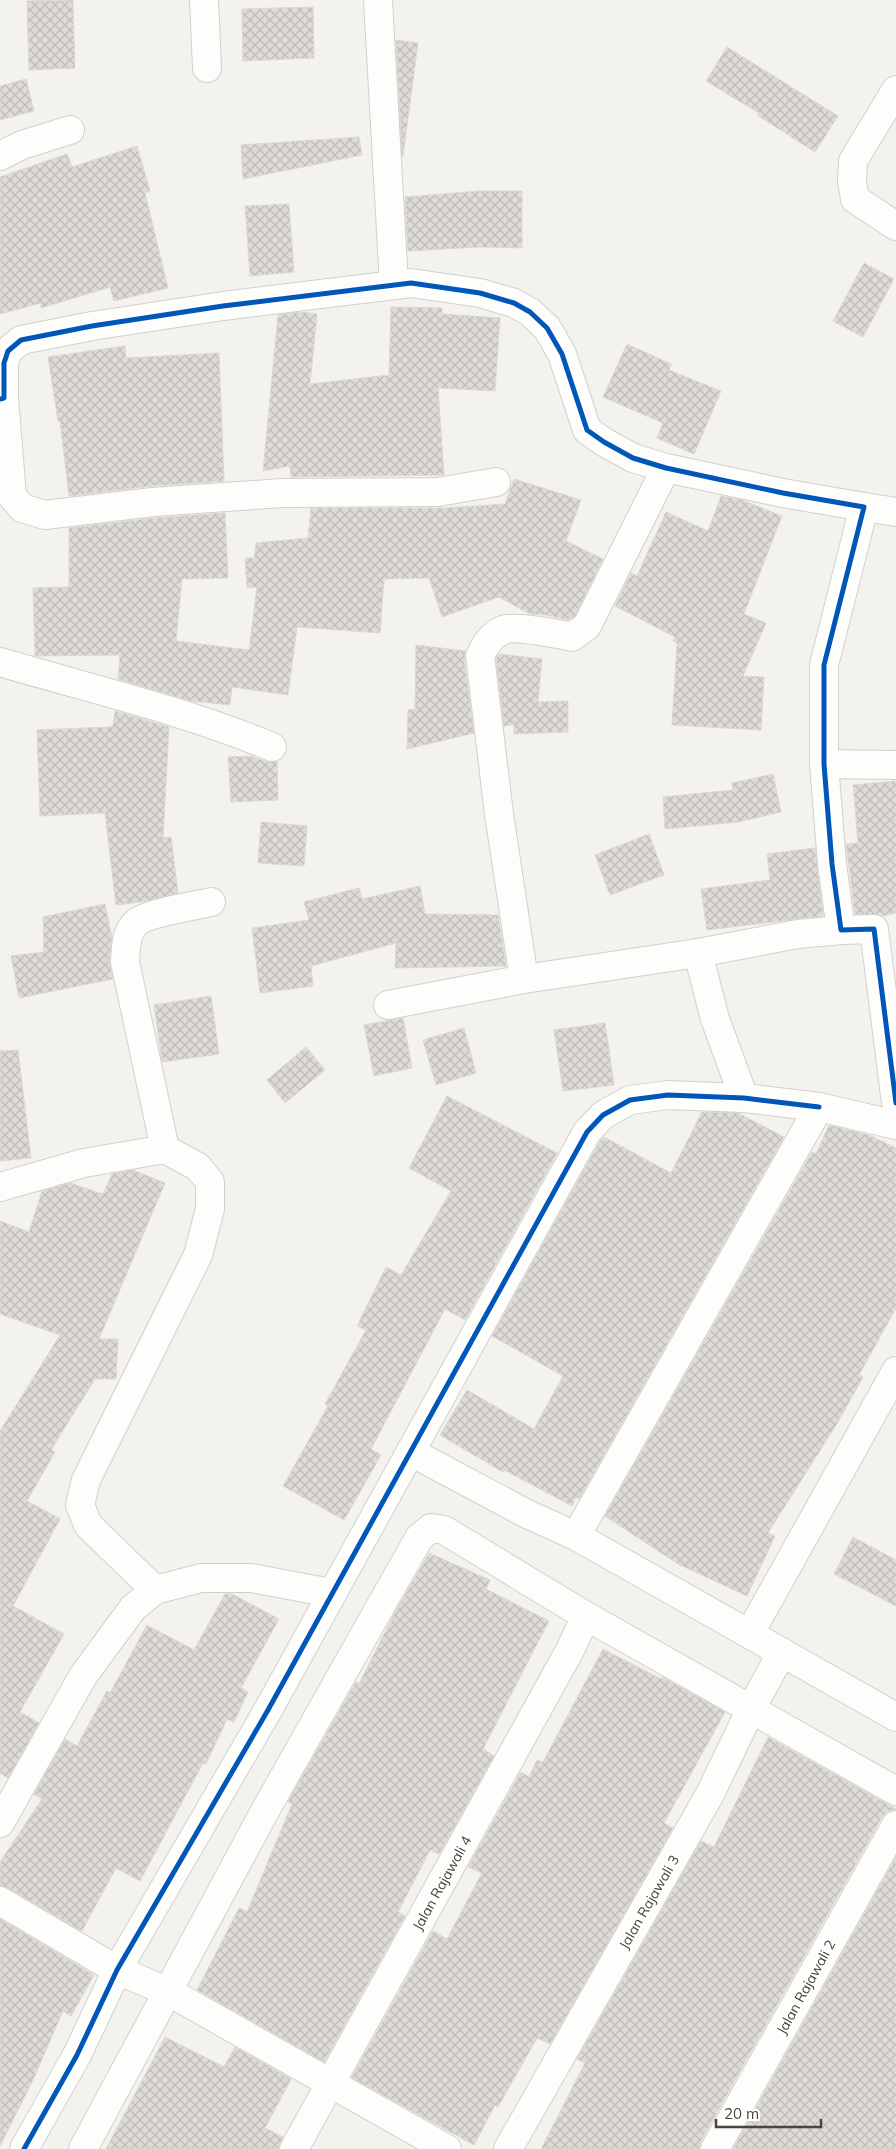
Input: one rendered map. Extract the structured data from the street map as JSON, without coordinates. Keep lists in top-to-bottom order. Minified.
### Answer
{"streets":{"street":["Jalan Rajawali 4","Jalan Rajawali 3","Jalan Rajawali 2"]},"scale_bar":"20 m"}
